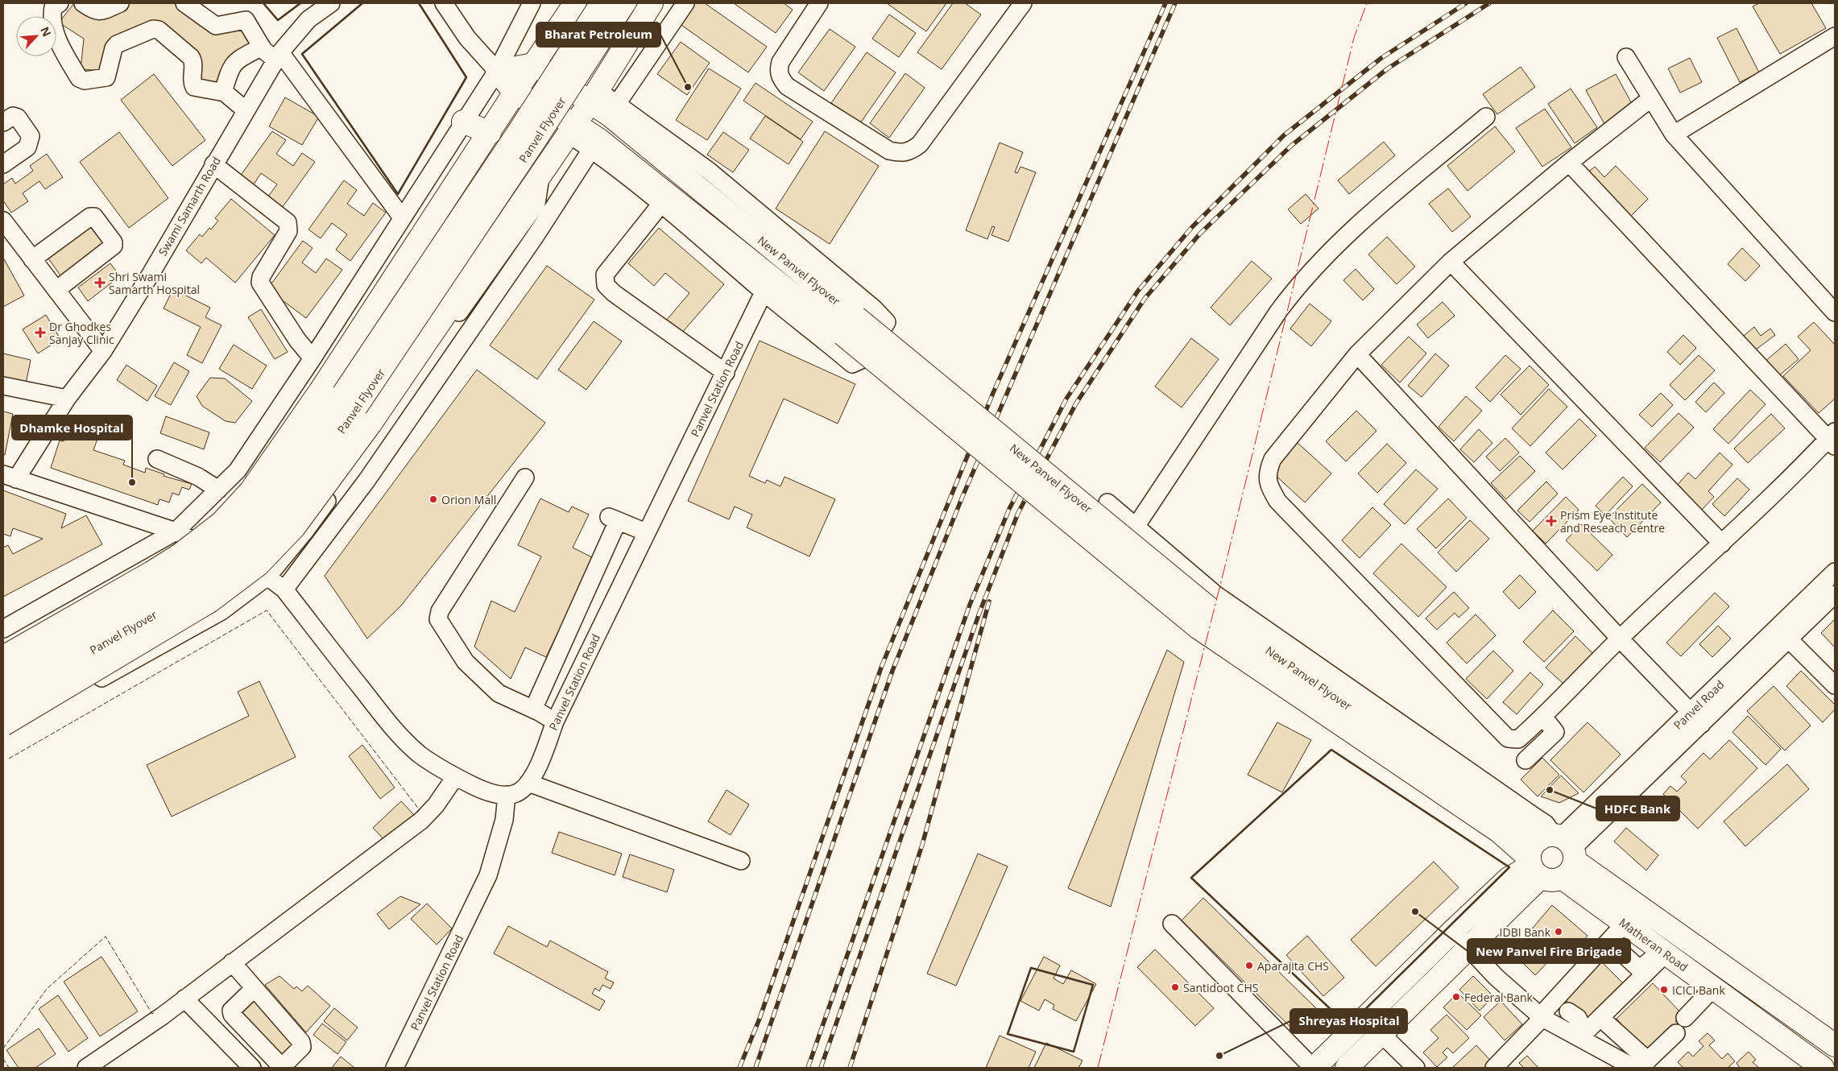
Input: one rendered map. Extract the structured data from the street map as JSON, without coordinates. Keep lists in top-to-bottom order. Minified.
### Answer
{"streets":{"main road":["Panvel Flyover","New Panvel Flyover","Matheran Road"],"street":["Swami Samarth Road","Panvel Station Road","Panvel Road"]},"crossings":[["Panvel Road","Matheran Road"]],"places":{"other":["Bharat Petroleum","Dhamke Hospital","Orion Mall","HDFC Bank","New Panvel Fire Brigade","IDBI Bank","Aparajita CHS","Santidoot CHS","ICICI Bank","Federal Bank","Shreyas Hospital"],"health":["Shri Swami Samarth Hospital","Dr Ghodkes Sanjay Clinic","Prism Eye Institute and Reseach Centre"]},"north":"top right"}
